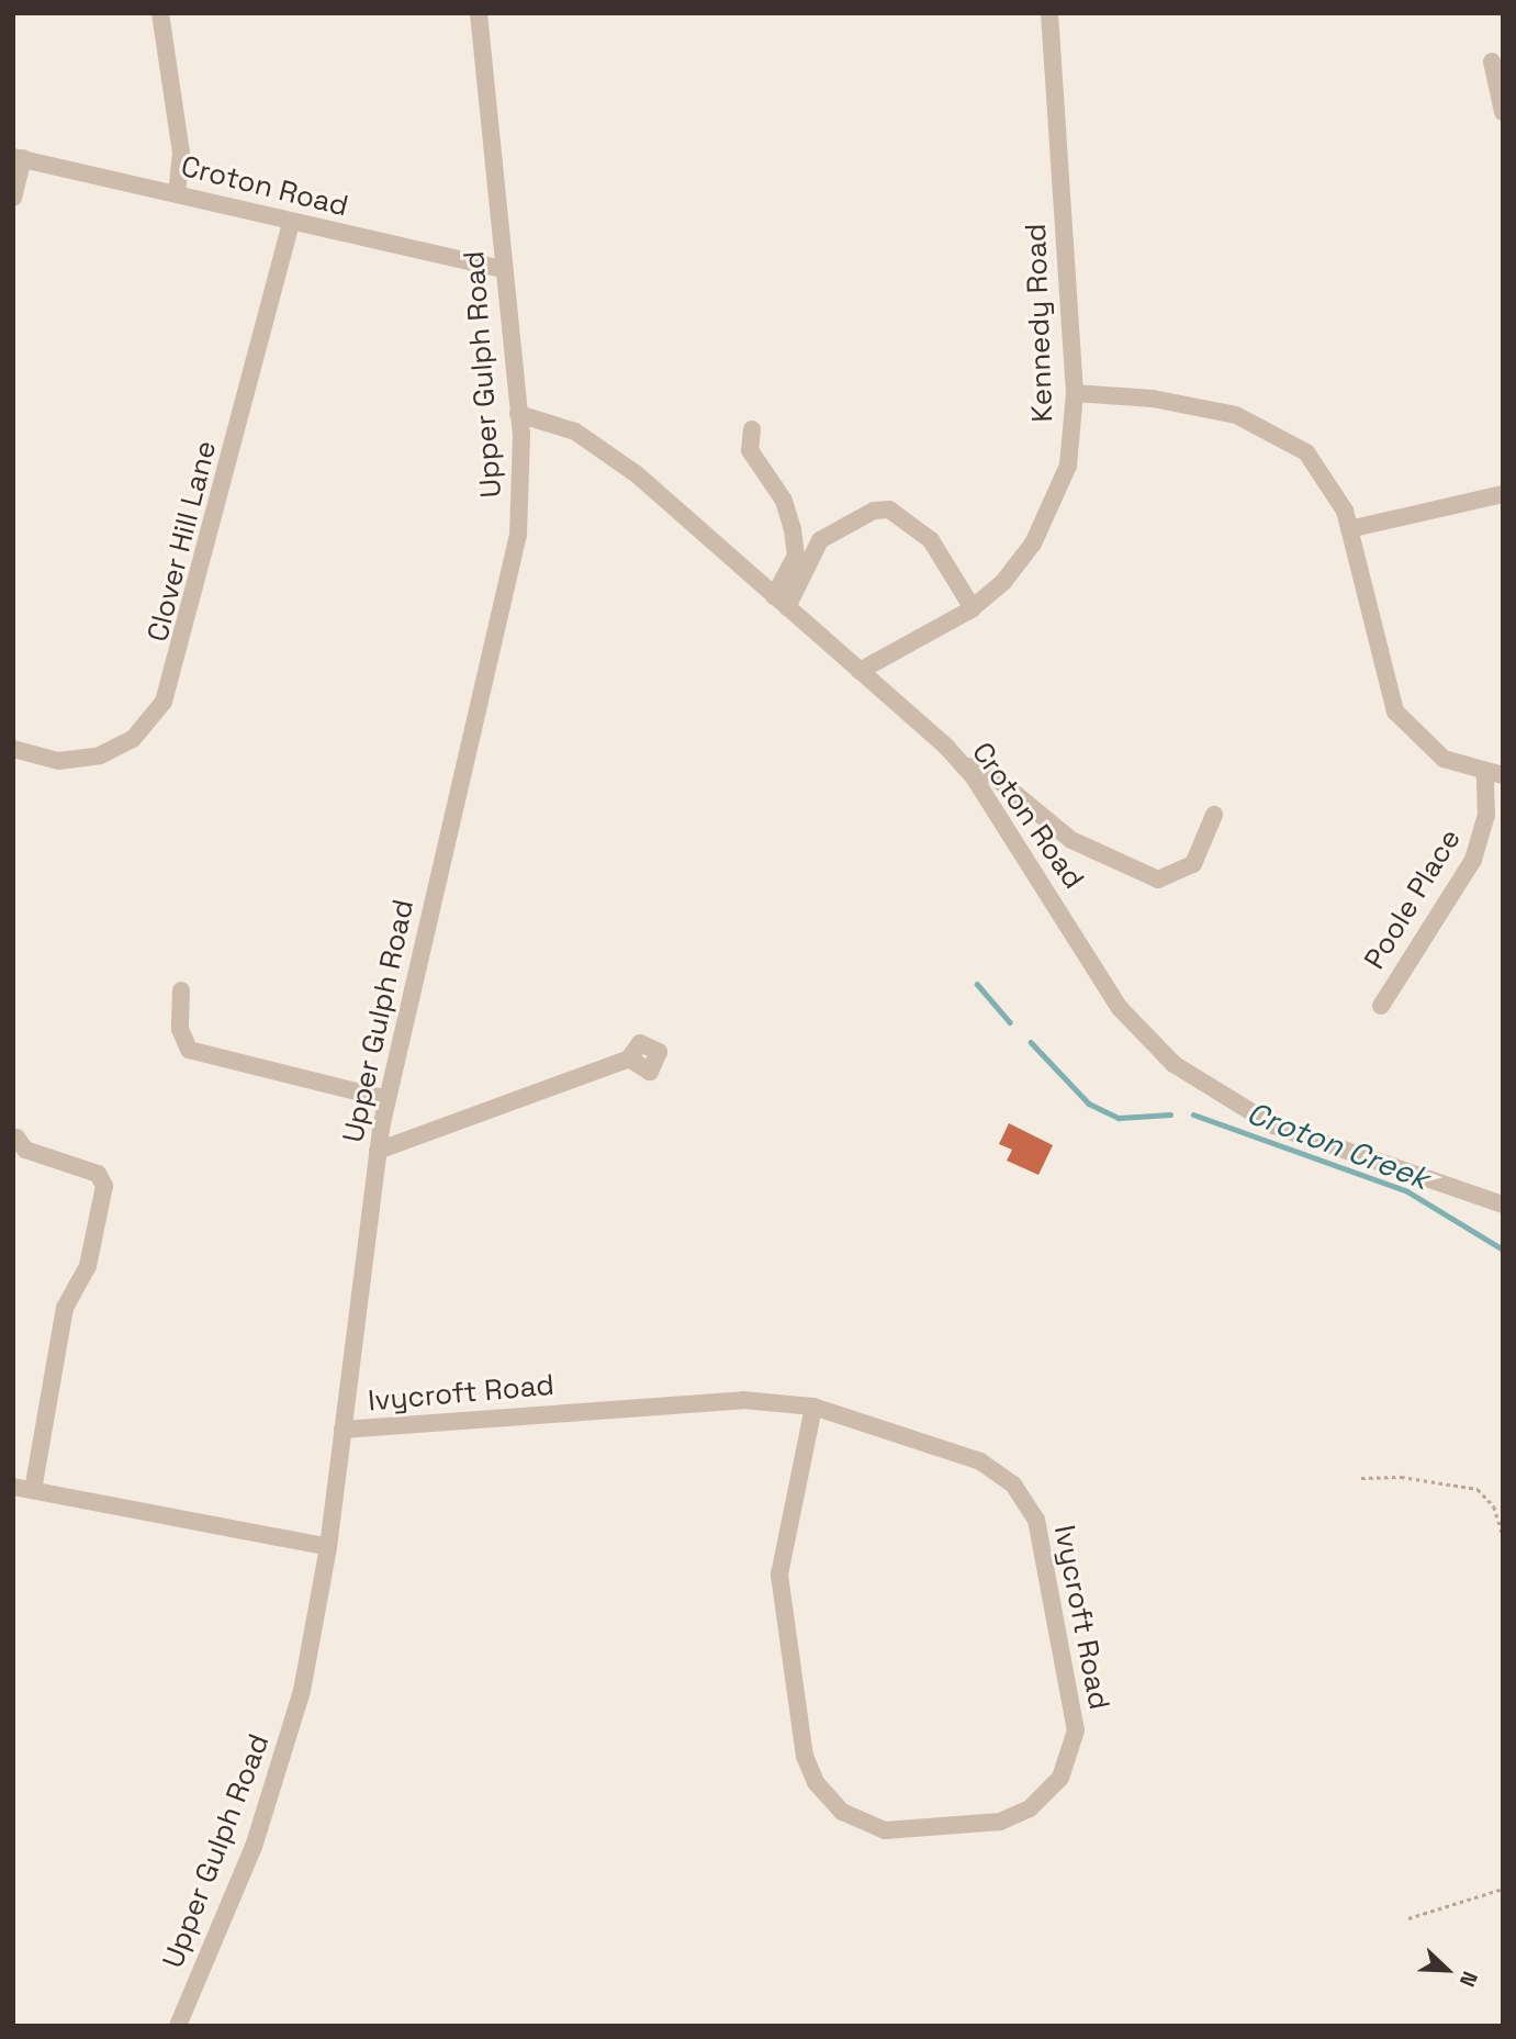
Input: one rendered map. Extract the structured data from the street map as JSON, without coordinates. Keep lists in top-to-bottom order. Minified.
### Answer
{"streets":{"street":["Croton Road","Kennedy Road","Upper Gulph Road","Clover Hill Lane","Poole Place","Ivycroft Road"]},"crossings":[["Croton Road","Kennedy Road"],["Croton Road","Upper Gulph Road"],["Croton Road","Clover Hill Lane"],["Upper Gulph Road","Ivycroft Road"]],"water":["Croton Creek"],"north":"bottom right"}
